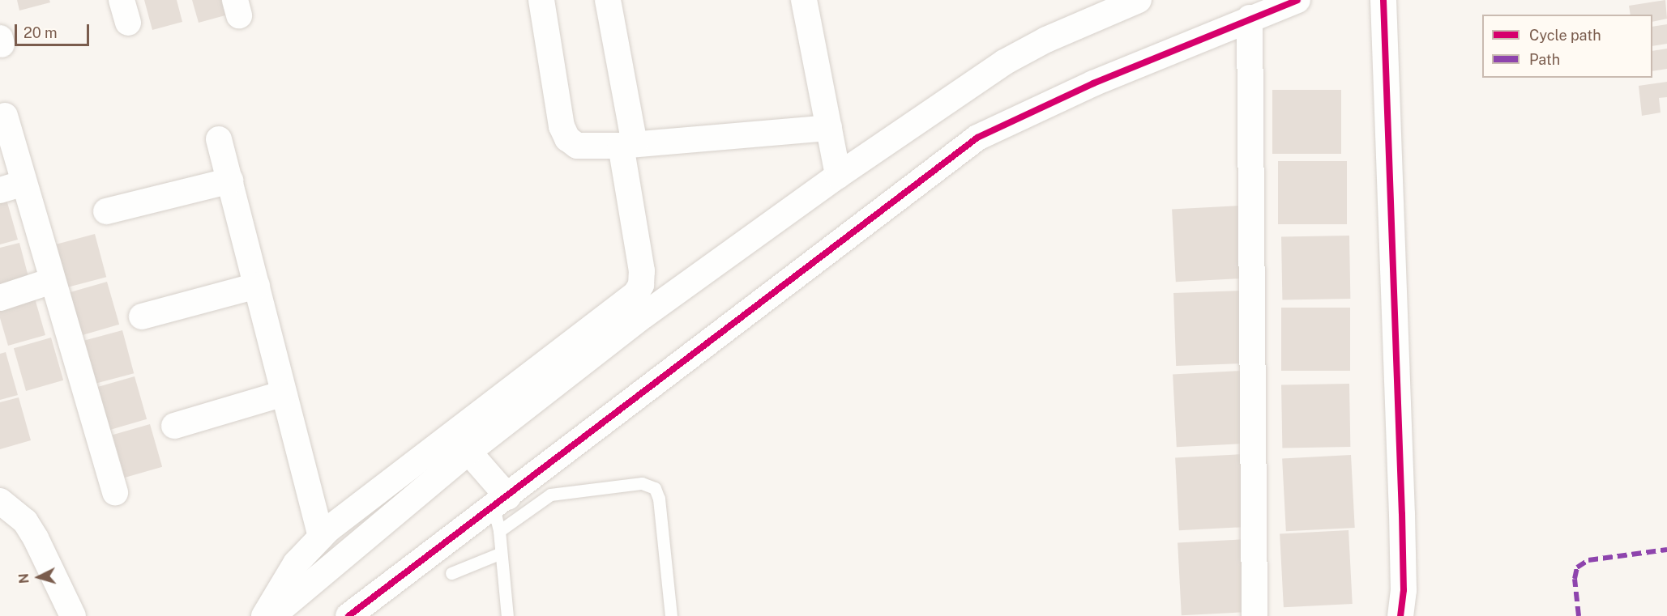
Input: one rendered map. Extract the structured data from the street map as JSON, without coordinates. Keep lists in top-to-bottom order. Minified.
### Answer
{"legend":["Cycle path","Path"],"scale_bar":"20 m","north":"left"}
